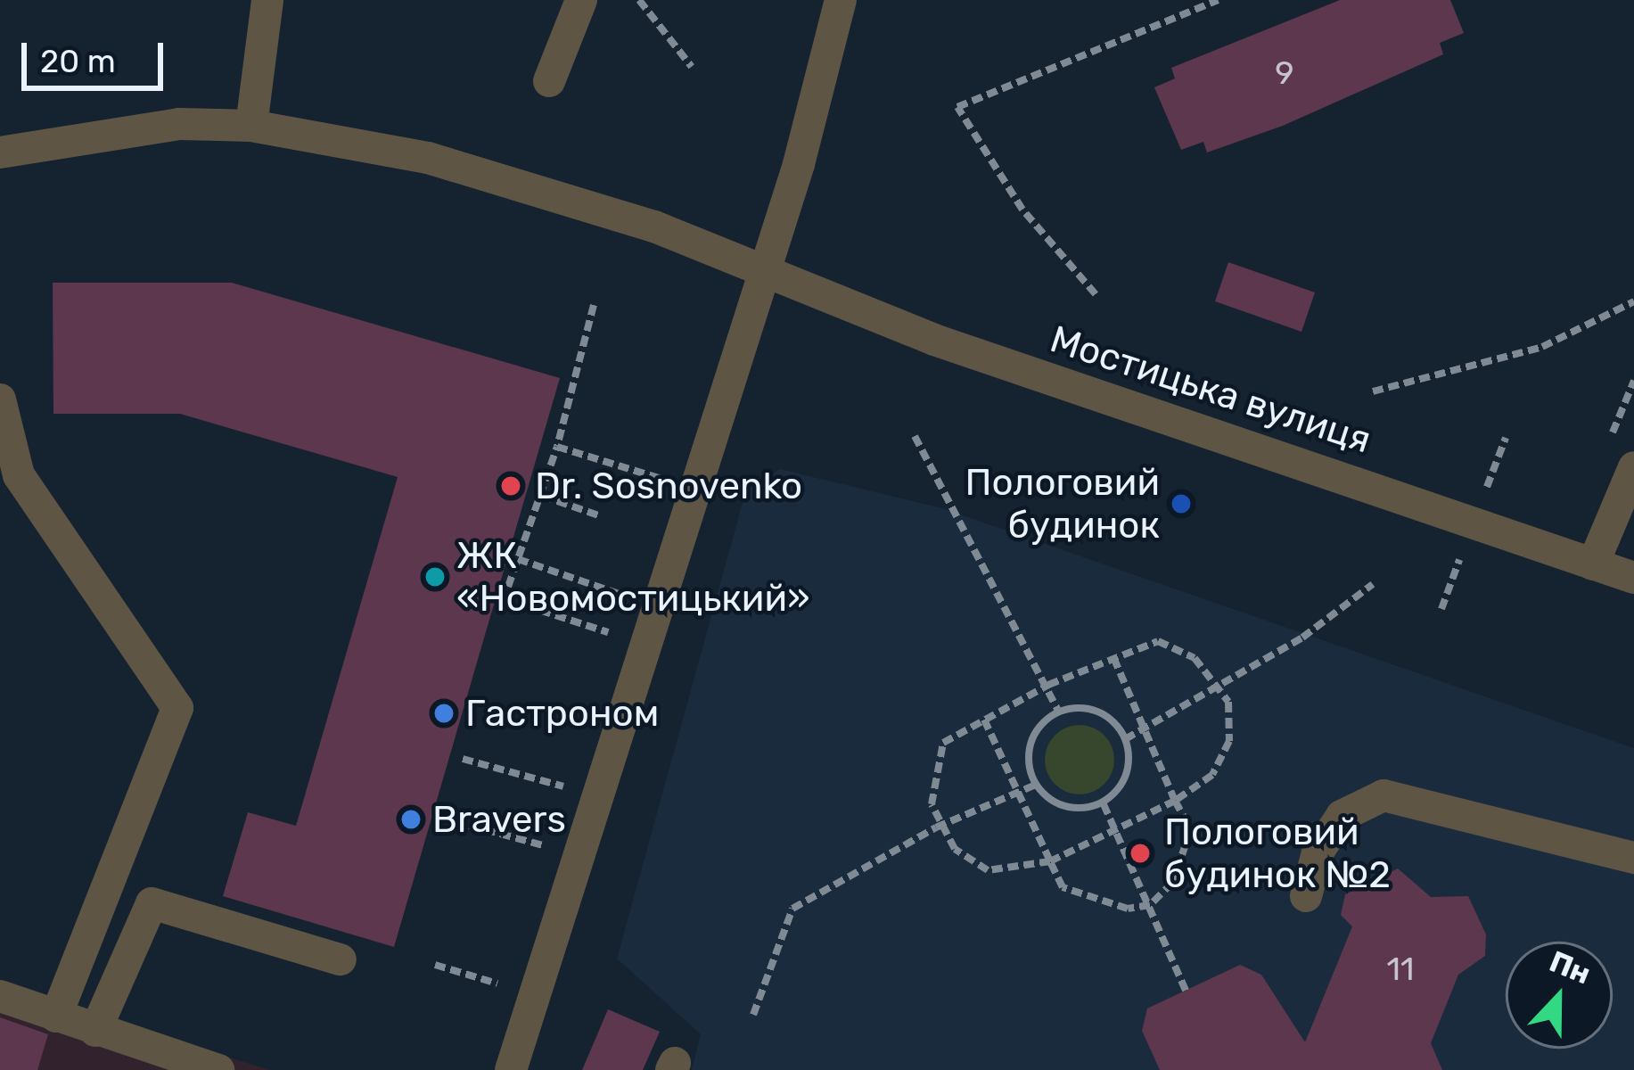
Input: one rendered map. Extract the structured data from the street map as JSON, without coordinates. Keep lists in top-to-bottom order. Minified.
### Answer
{"streets":{"street":["Мостицька вулиця"]},"places":["Dr. Sosnovenko","Пологовий будинок","ЖК «Новомостицький»","Гастроном","Bravers","Пологовий будинок №2"],"house_numbers":["9","11"],"scale_bar":"20 m","north":"top"}
